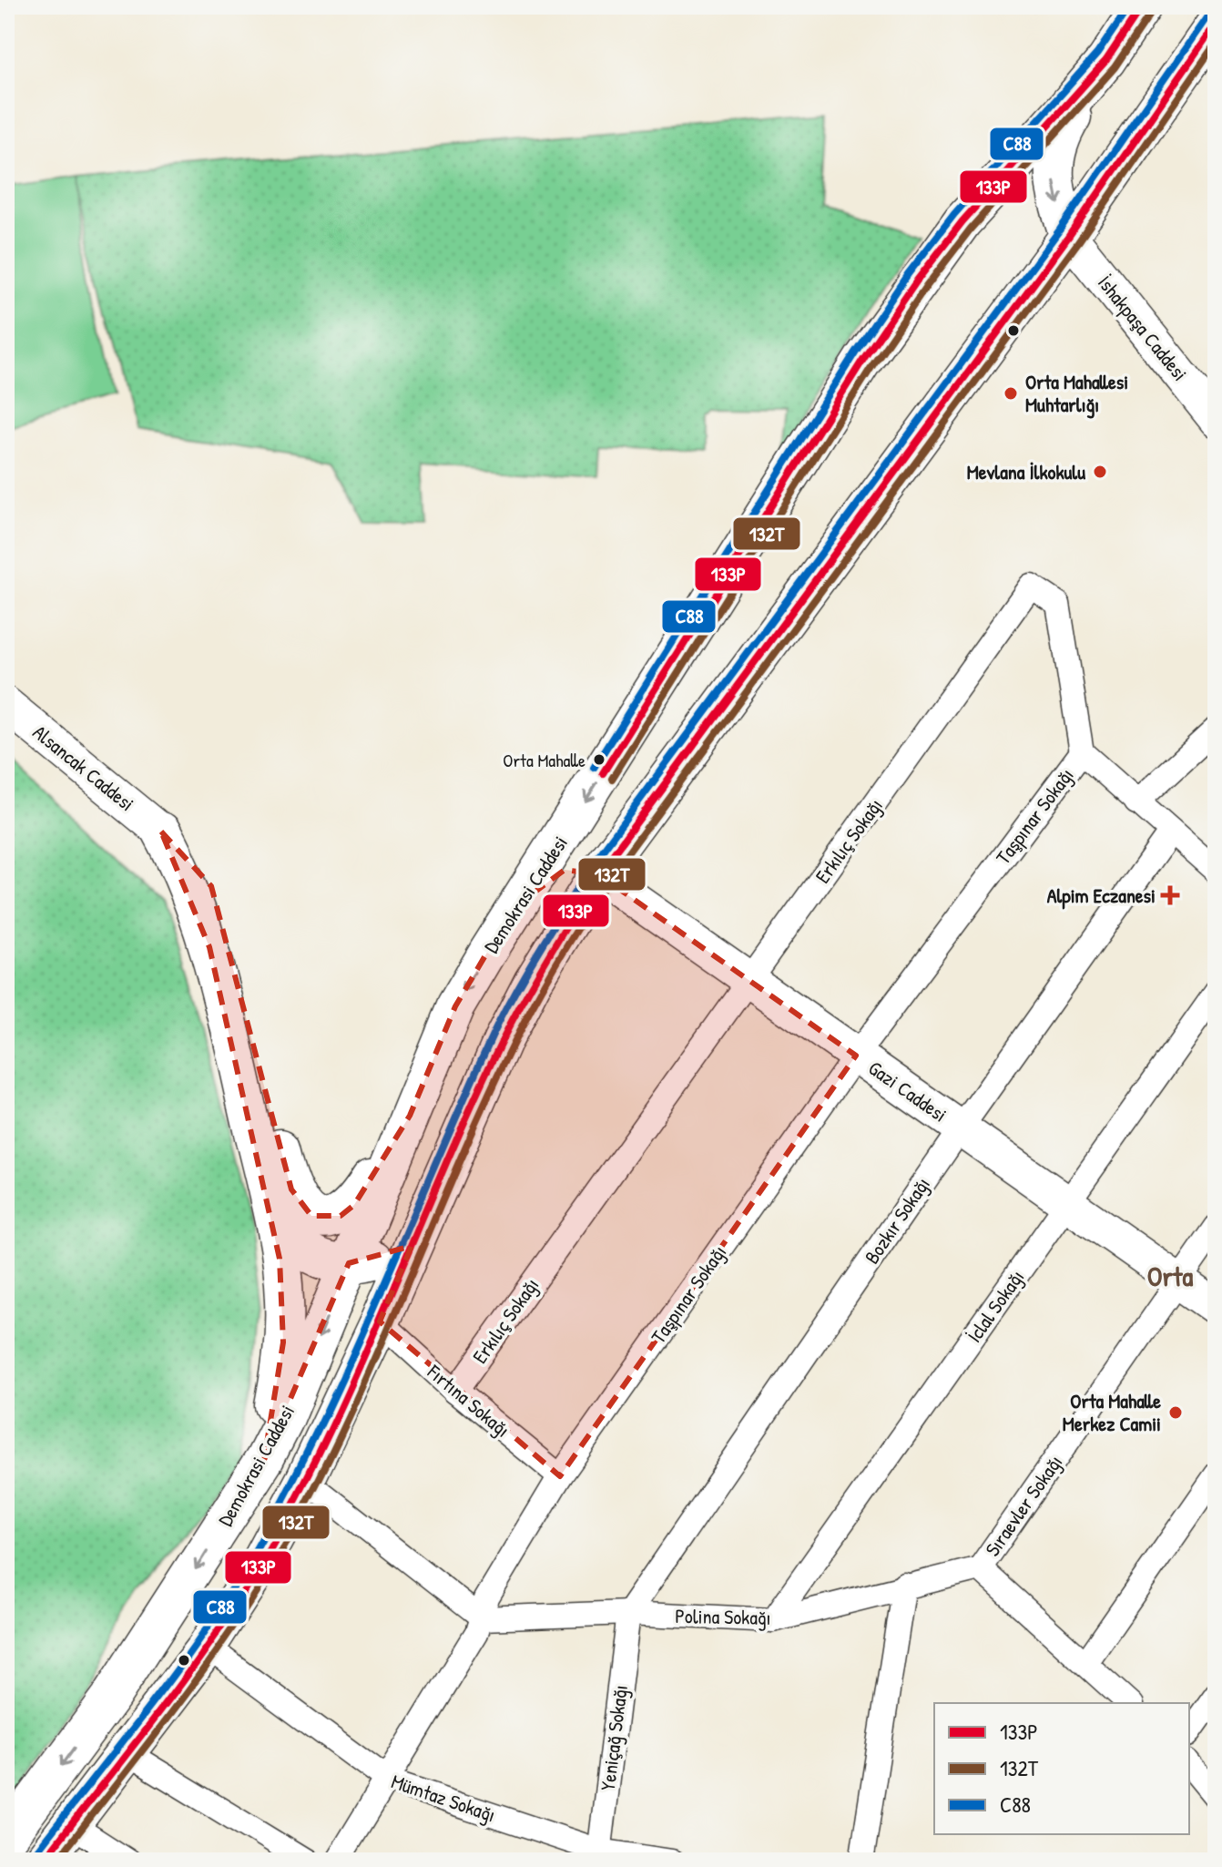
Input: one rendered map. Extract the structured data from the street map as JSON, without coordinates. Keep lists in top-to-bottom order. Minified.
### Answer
{"streets":{"main road":["Demokrasi Caddesi"],"street":["İshakpaşa Caddesi","Alsancak Caddesi","Taşpınar Sokağı","Erkılıç Sokağı","Gazi Caddesi","Bozkır Sokağı","İclal Sokağı","Fırtına Sokağı","Sıraevler Sokağı","Polina Sokağı","Yeniçağ Sokağı","Mümtaz Sokağı"]},"crossings":[["Taşpınar Sokağı","Erkılıç Sokağı"],["Taşpınar Sokağı","Gazi Caddesi"],["Taşpınar Sokağı","Fırtına Sokağı"],["Taşpınar Sokağı","Polina Sokağı"],["Taşpınar Sokağı","Mümtaz Sokağı"],["Erkılıç Sokağı","Gazi Caddesi"],["Erkılıç Sokağı","Fırtına Sokağı"],["Gazi Caddesi","Bozkır Sokağı"],["Gazi Caddesi","İclal Sokağı"],["Gazi Caddesi","Sıraevler Sokağı"],["Bozkır Sokağı","Polina Sokağı"],["Bozkır Sokağı","Yeniçağ Sokağı"],["İclal Sokağı","Polina Sokağı"],["Sıraevler Sokağı","Polina Sokağı"],["Polina Sokağı","Yeniçağ Sokağı"],["Yeniçağ Sokağı","Mümtaz Sokağı"]],"districts":["Orta"],"places":{"other":["Orta Mahallesi Muhtarlığı","Mevlana İlkokulu","Orta Mahalle","Orta Mahalle Merkez Camii"],"health":["Alpim Eczanesi"]},"lines":["transit line 133P","transit line C88","transit line 132T"],"legend":["133P","132T","C88"]}
